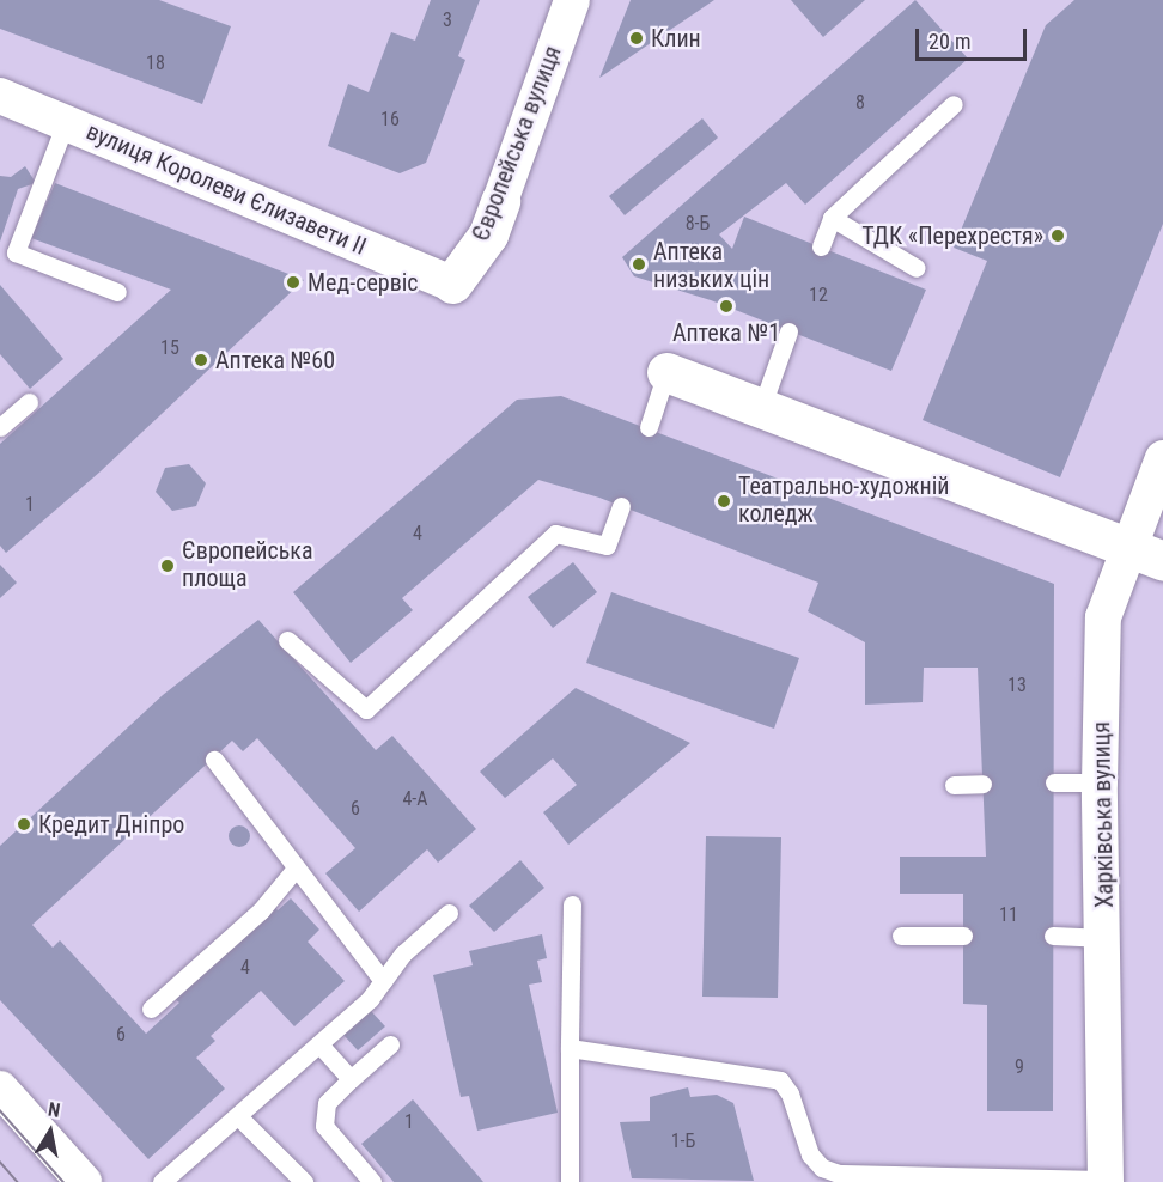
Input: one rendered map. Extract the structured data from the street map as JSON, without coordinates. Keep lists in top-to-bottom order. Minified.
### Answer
{"streets":{"street":["Європейська вулиця","вулиця Королеви Єлизавети ІІ","Харківська вулиця"]},"crossings":[["Європейська вулиця","вулиця Королеви Єлизавети ІІ"]],"places":["Клин","ТДК «Перехрестя»","Аптека низьких цін","Мед-сервіс","Аптека №1","Аптека №60","Театрально-художній коледж","Європейська площа","Кредит Дніпро"],"house_numbers":["3","18","8","16","8-Б","12","15","1","4","13","4-А","6","11","4","6","9","1","1-Б"],"scale_bar":"20 m","north":"top"}
